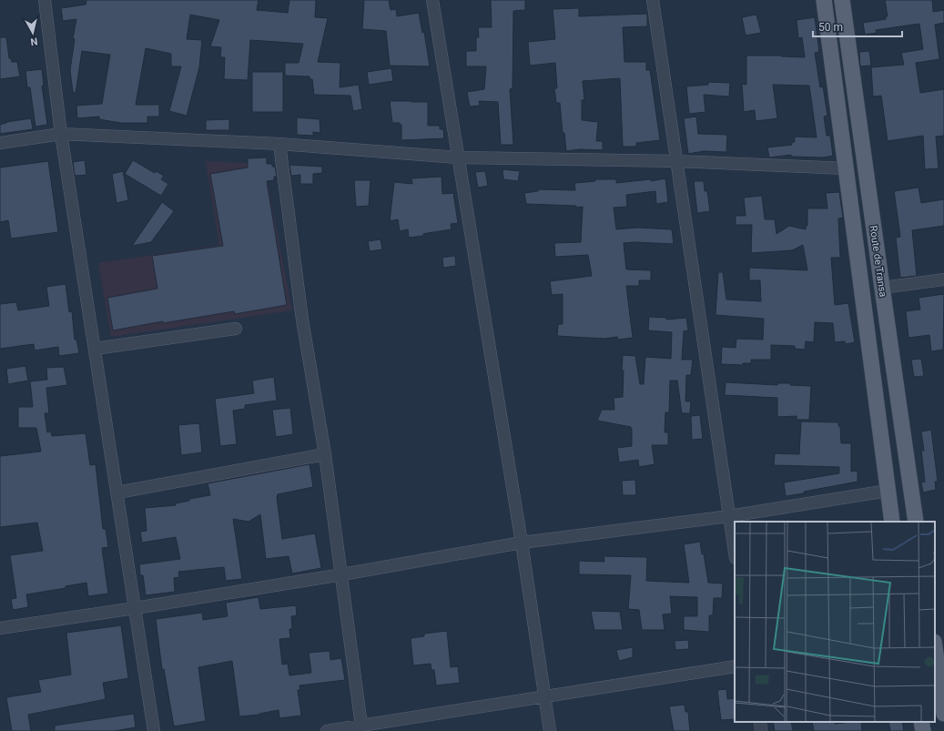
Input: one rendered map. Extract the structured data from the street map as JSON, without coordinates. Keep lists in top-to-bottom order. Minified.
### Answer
{"streets":{"main road":["Route de Transa"]},"scale_bar":"50 m","north":"bottom"}
